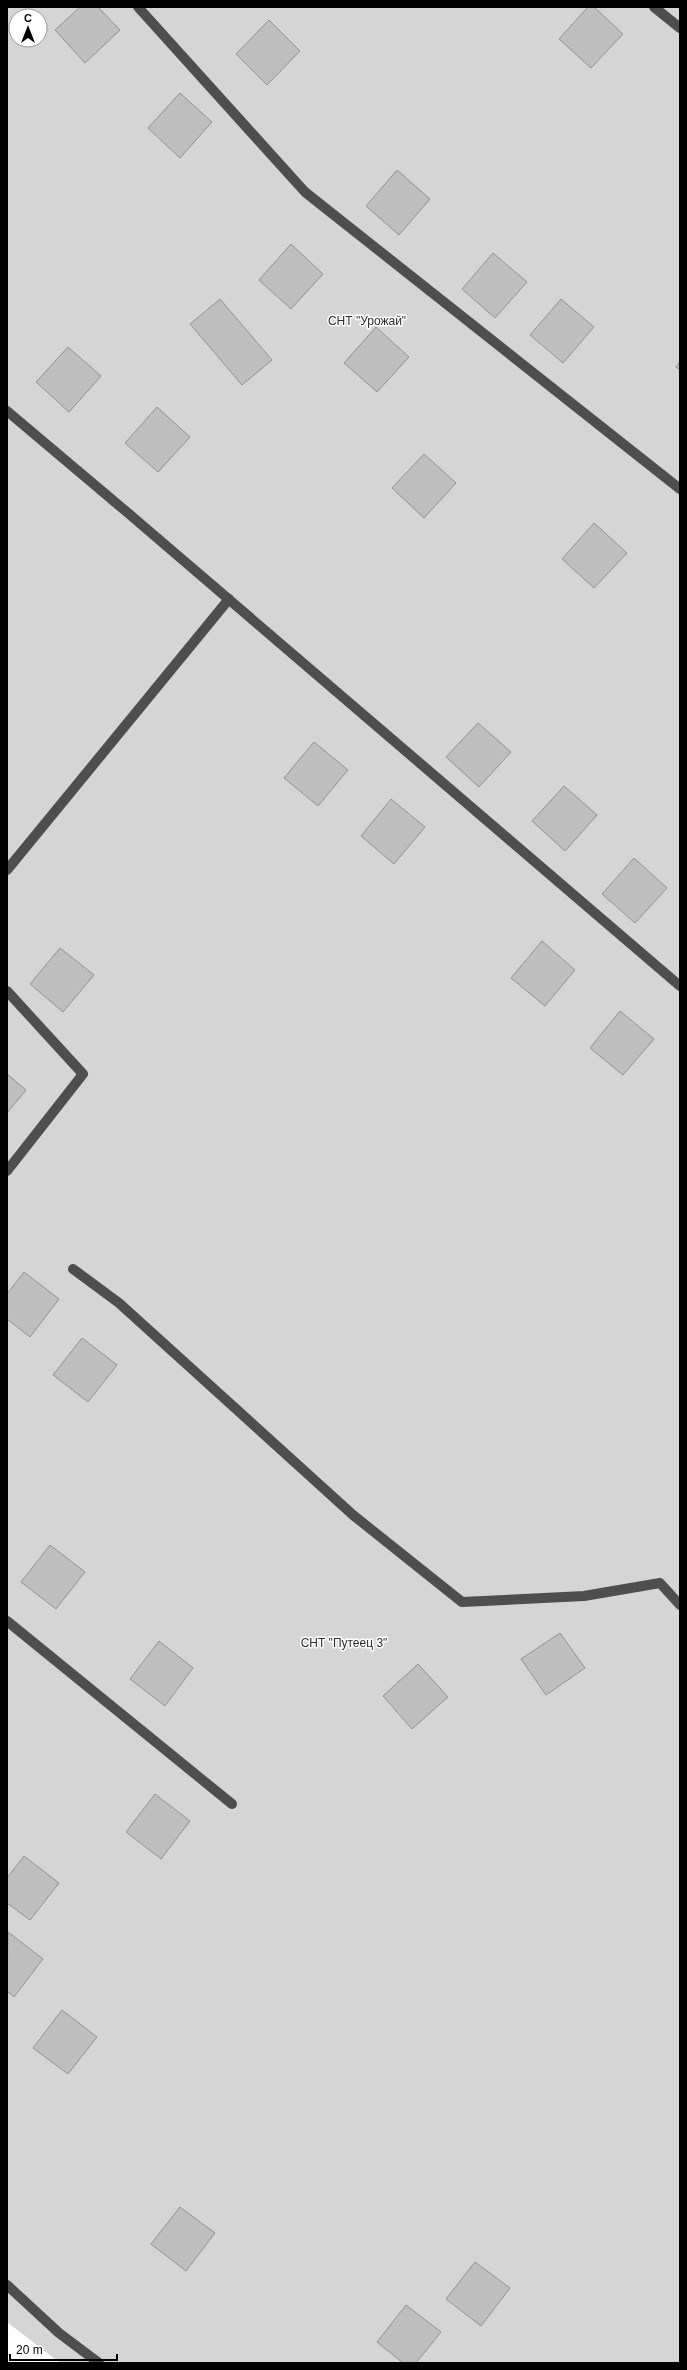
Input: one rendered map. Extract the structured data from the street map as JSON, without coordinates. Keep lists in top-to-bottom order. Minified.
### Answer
{"parks":["СНТ \"Урожай\"","СНТ \"Путеец 3\""],"scale_bar":"20 m","north":"top"}
